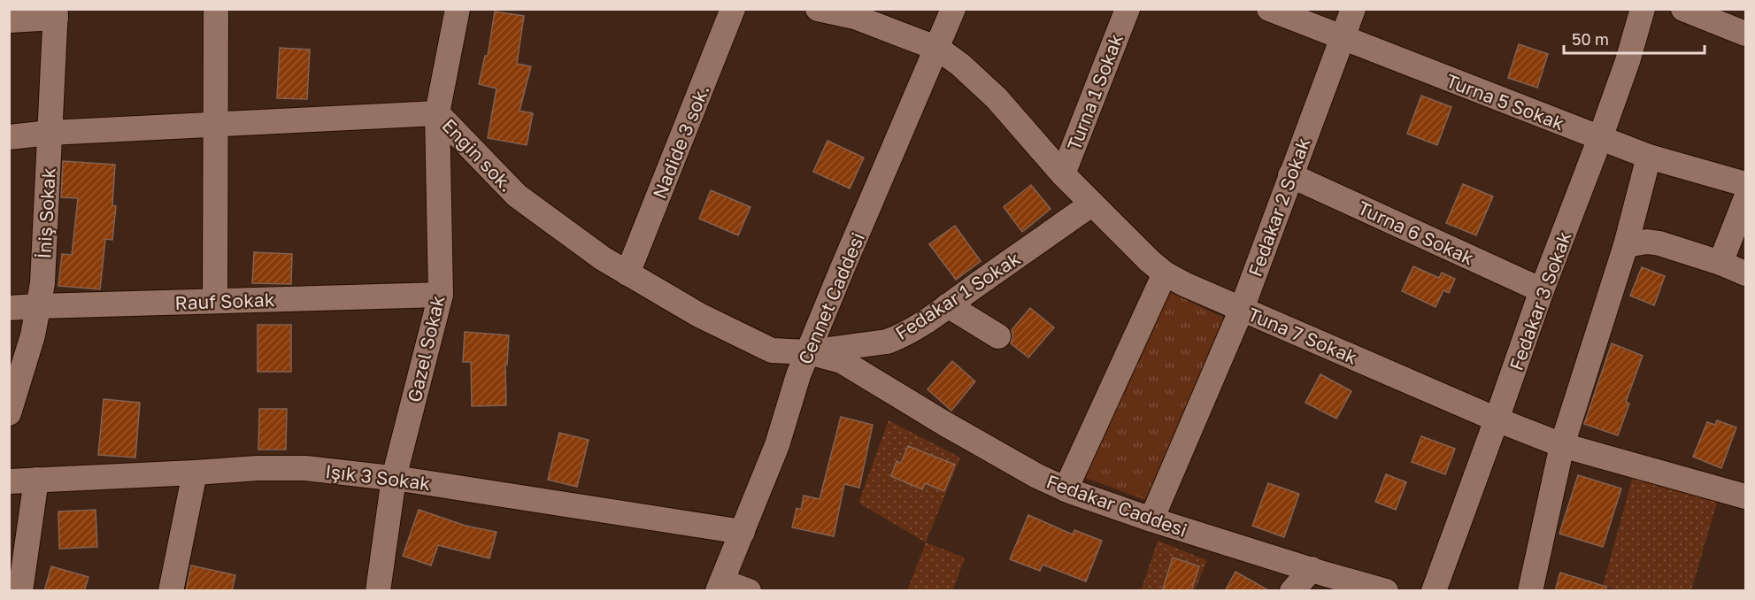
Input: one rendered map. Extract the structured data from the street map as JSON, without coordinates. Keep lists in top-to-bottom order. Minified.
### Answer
{"streets":{"street":["Turna 1 Sokak","Turna 5 Sokak","Nadide 3 sok.","Engin sok.","Fedakar 2 Sokak","İniş Sokak","Turna 6 Sokak","Fedakar 1 Sokak","Cennet Caddesi","Rauf Sokak","Fedakar 3 Sokak","Tuna 7 Sokak","Gazel Sokak","Işık 3 Sokak","Fedakar Caddesi"]},"crossings":[["Turna 1 Sokak","Tuna 7 Sokak"],["Turna 5 Sokak","Fedakar 2 Sokak"],["Turna 5 Sokak","Fedakar 3 Sokak"],["Nadide 3 sok.","Engin sok."],["Engin sok.","İniş Sokak"],["Engin sok.","Fedakar 1 Sokak"],["Engin sok.","Cennet Caddesi"],["Engin sok.","Gazel Sokak"],["Engin sok.","Fedakar Caddesi"],["Fedakar 2 Sokak","Turna 6 Sokak"],["Fedakar 2 Sokak","Tuna 7 Sokak"],["Fedakar 2 Sokak","Fedakar Caddesi"],["İniş Sokak","Rauf Sokak"],["Turna 6 Sokak","Fedakar 3 Sokak"],["Fedakar 1 Sokak","Cennet Caddesi"],["Fedakar 1 Sokak","Tuna 7 Sokak"],["Fedakar 1 Sokak","Fedakar Caddesi"],["Cennet Caddesi","Tuna 7 Sokak"],["Cennet Caddesi","Işık 3 Sokak"],["Cennet Caddesi","Fedakar Caddesi"],["Rauf Sokak","Gazel Sokak"],["Fedakar 3 Sokak","Tuna 7 Sokak"],["Gazel Sokak","Işık 3 Sokak"]],"scale_bar":"50 m"}
